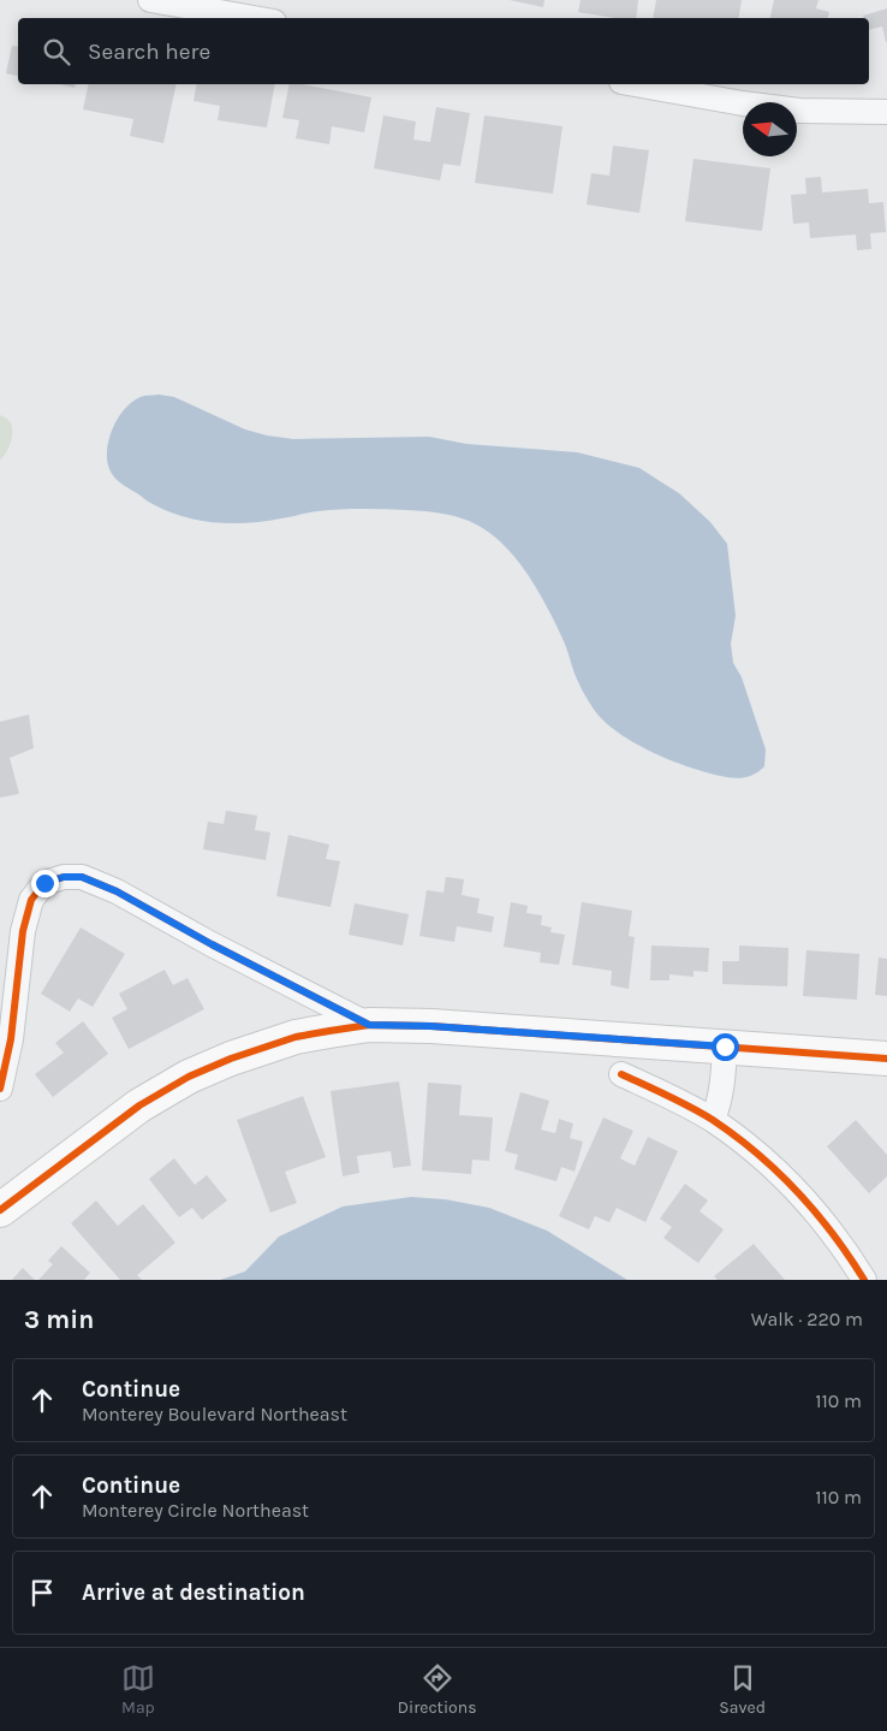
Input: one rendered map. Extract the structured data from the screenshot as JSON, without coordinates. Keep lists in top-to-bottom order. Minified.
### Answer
{"north":"left","page":{"search":"Search here","heading":["3 min","Walk · 220 m"],"list":[["Continue","Monterey Boulevard Northeast","110 m"],["Continue","Monterey Circle Northeast","110 m"],"Arrive at destination"],"nav":["Map","Directions","Saved"]}}
